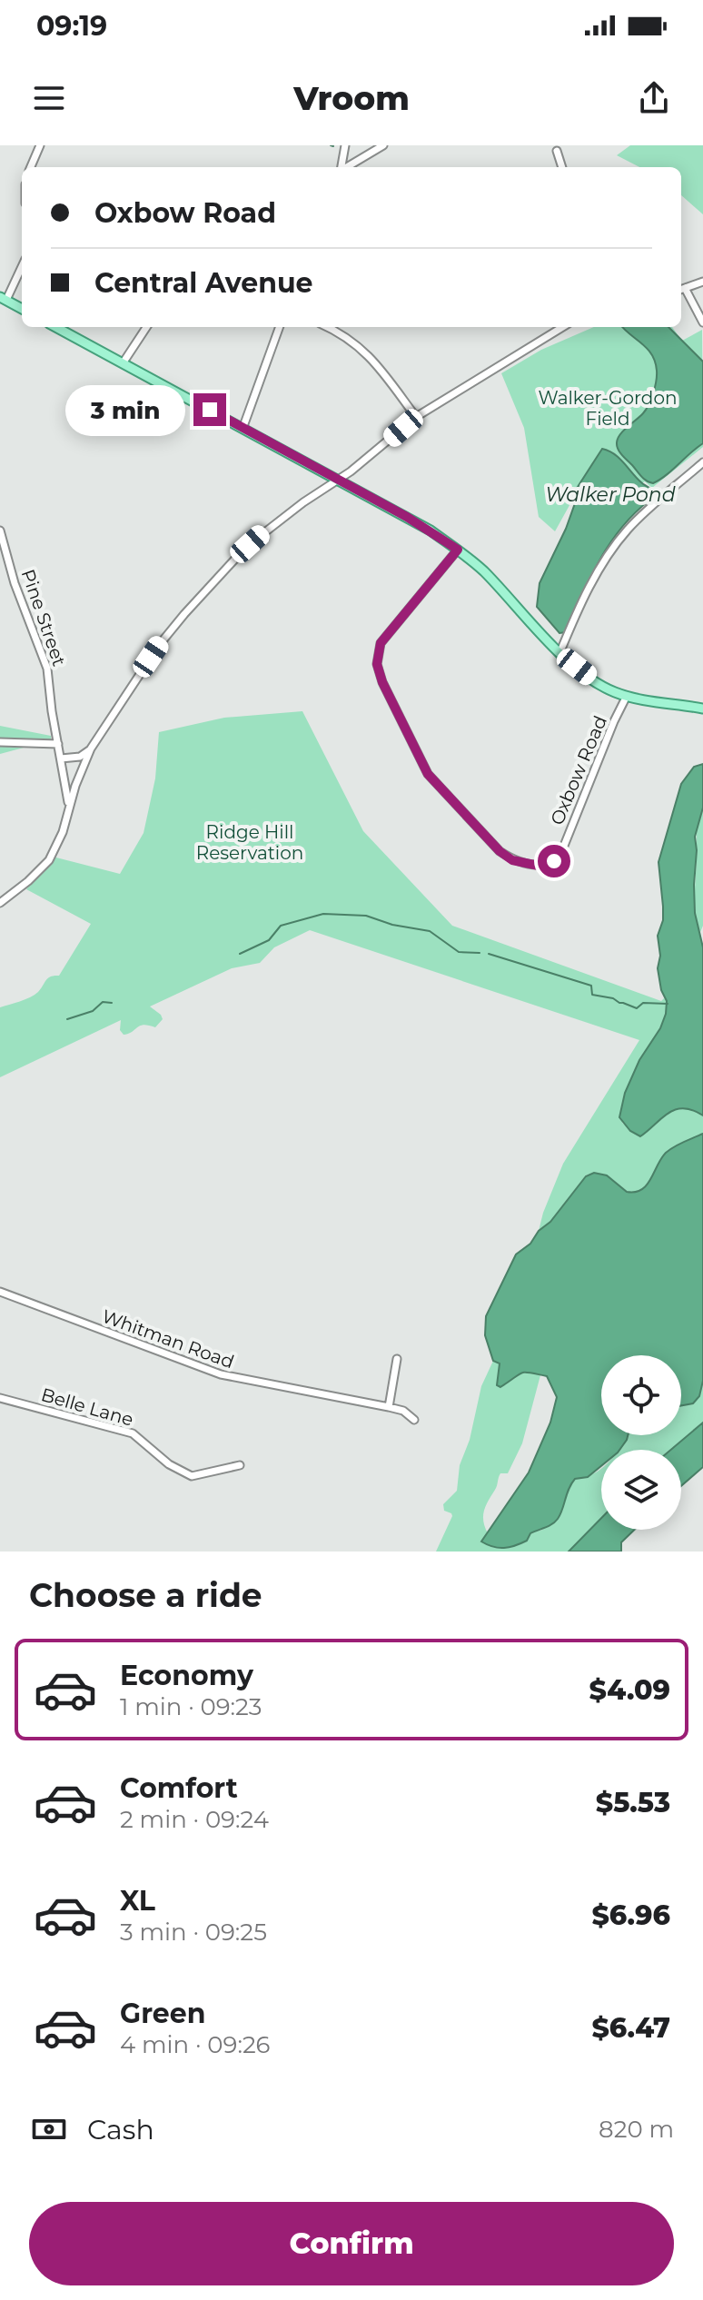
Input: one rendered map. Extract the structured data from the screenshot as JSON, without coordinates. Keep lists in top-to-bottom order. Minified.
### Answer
{"streets":{"street":["Pine Street","Oxbow Road","Whitman Road","Belle Lane"]},"water":["Walker Pond"],"parks":["Walker-Gordon Field","Ridge Hill Reservation"],"page":{"status":"09:19","header":"Vroom","banner":["Oxbow Road","Central Avenue"],"bubble":"3 min","heading":"Choose a ride","list":[{"name":"Economy","note":"1 min · 09:23","value":"$4.09"},{"name":"Comfort","note":"2 min · 09:24","value":"$5.53"},{"name":"XL","note":"3 min · 09:25","value":"$6.96"},{"name":"Green","note":"4 min · 09:26","value":"$6.47"}],"pay":["Cash","820 m"],"buttons":"Confirm"}}
